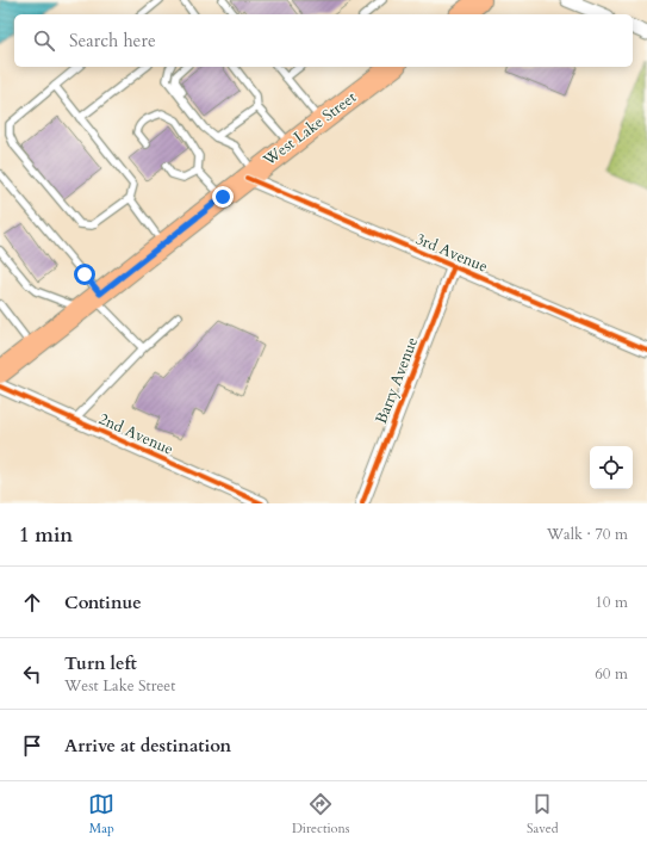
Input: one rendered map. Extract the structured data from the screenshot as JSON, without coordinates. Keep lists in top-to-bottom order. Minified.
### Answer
{"streets":{"main road":["West Lake Street"],"street":["3rd Avenue","Barry Avenue","2nd Avenue"]},"crossings":[["West Lake Street","3rd Avenue"],["3rd Avenue","Barry Avenue"]],"page":{"search":"Search here","heading":["1 min","Walk · 70 m"],"list":[["Continue","10 m"],["Turn left","West Lake Street","60 m"],"Arrive at destination"],"nav":["Map","Directions","Saved"]}}
